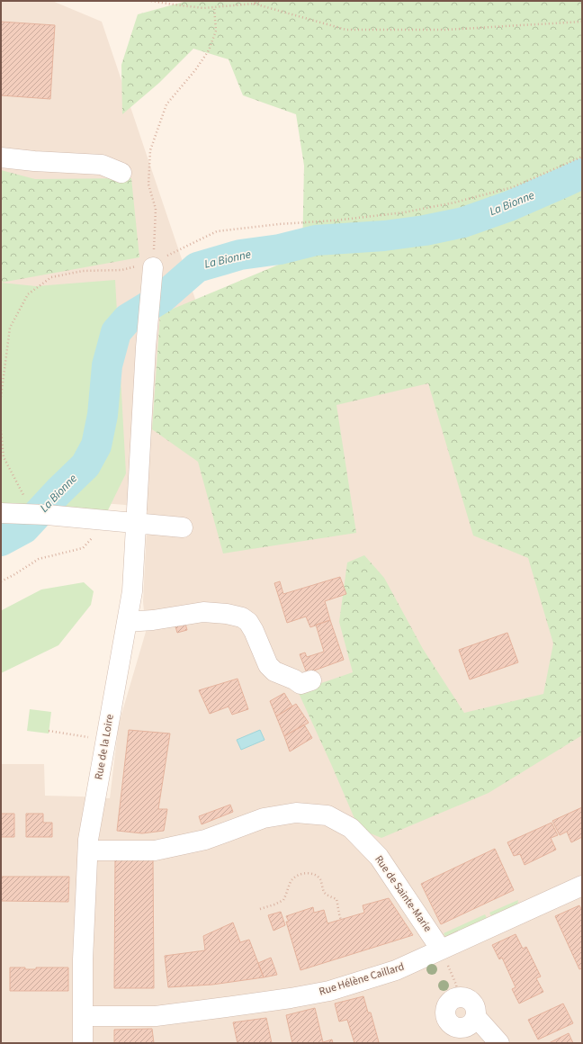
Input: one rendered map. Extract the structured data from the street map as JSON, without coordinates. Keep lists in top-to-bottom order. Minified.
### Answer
{"streets":{"street":["Rue de la Loire","Rue de Sainte-Marie","Rue Hélène Caillard"]},"crossings":[["Rue de la Loire","Rue de Sainte-Marie"],["Rue de la Loire","Rue Hélène Caillard"],["Rue de Sainte-Marie","Rue Hélène Caillard"]],"water":["La Bionne"]}
